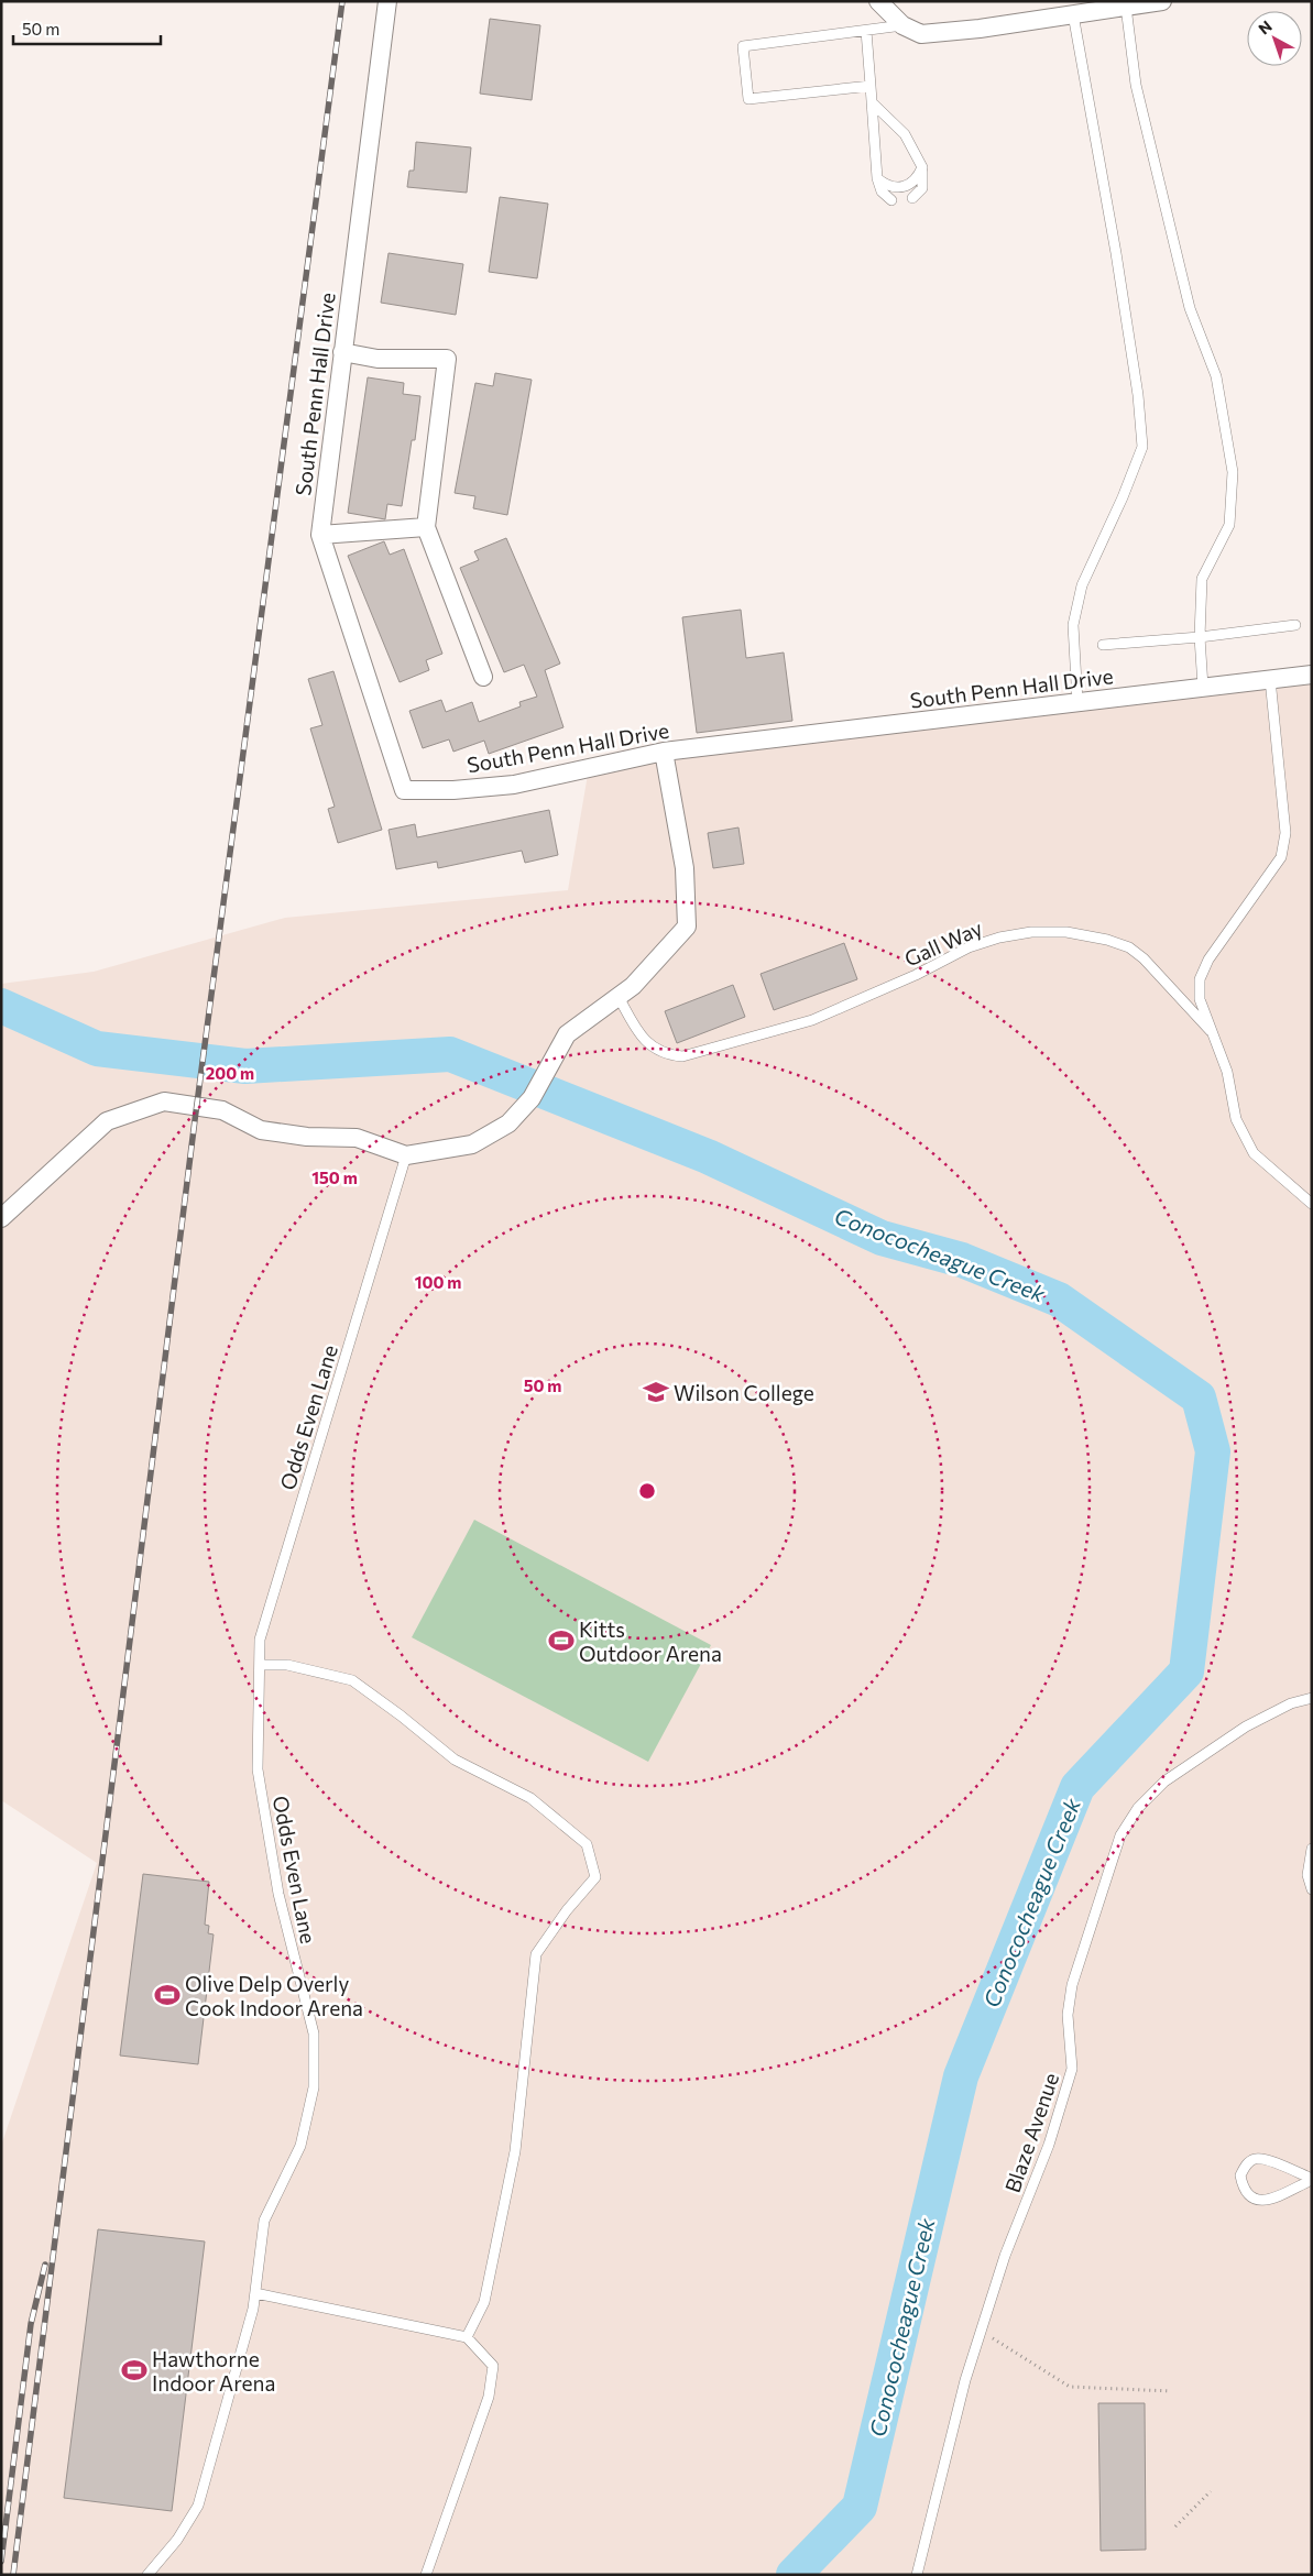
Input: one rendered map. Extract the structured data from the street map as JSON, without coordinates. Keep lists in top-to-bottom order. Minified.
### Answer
{"streets":{"street":["South Penn Hall Drive"],"lane":["Gall Way","Odds Even Lane","Blaze Avenue"]},"water":["Conococheague Creek"],"places":{"school or university":["Wilson College"],"sports":["Kitts Outdoor Arena","Olive Delp Overly Cook Indoor Arena","Hawthorne Indoor Arena"]},"scale_bar":"50 m","north":"top left","rings":["200 m","150 m","100 m","50 m"]}
